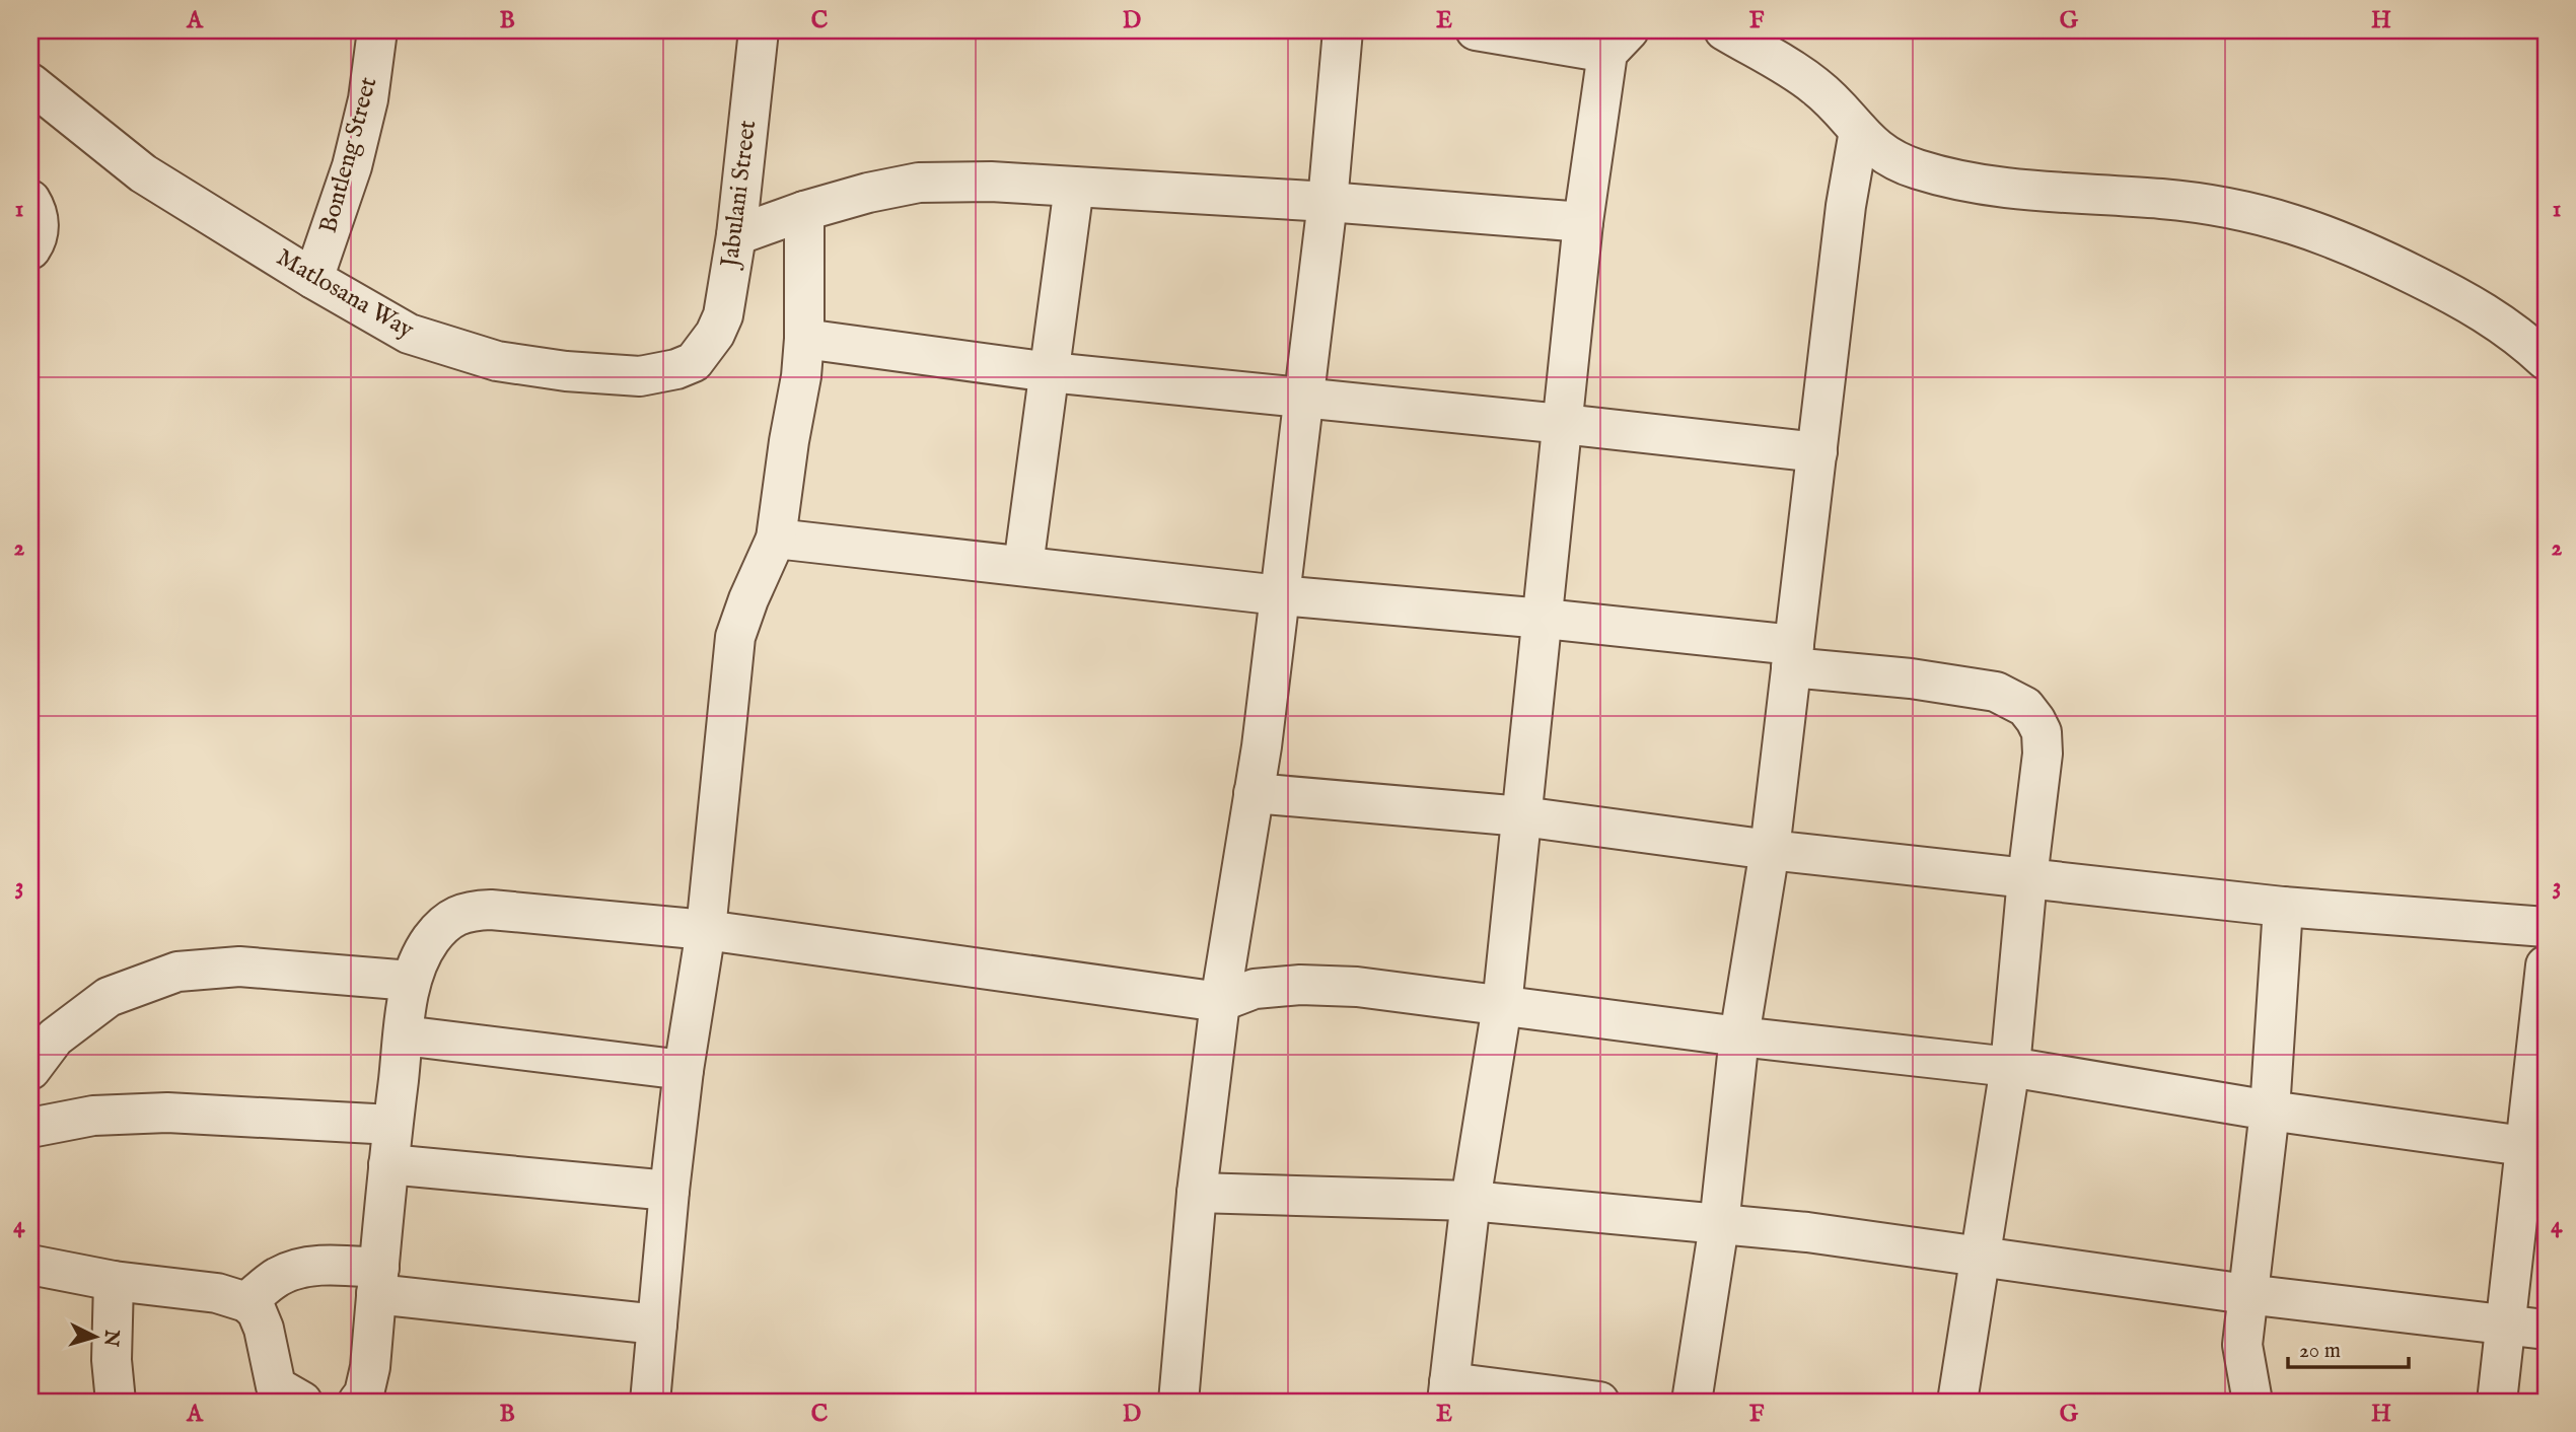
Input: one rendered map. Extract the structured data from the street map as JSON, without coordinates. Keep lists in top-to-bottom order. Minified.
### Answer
{"streets":{"street":["Bontleng Street","Jabulani Street","Matlosana Way"]},"crossings":[["Bontleng Street","Matlosana Way"],["Jabulani Street","Matlosana Way"]],"scale_bar":"20 m","north":"right","grid":{"columns":["A","B","C","D","E","F","G","H"],"rows":["1","2","3","4"]}}
